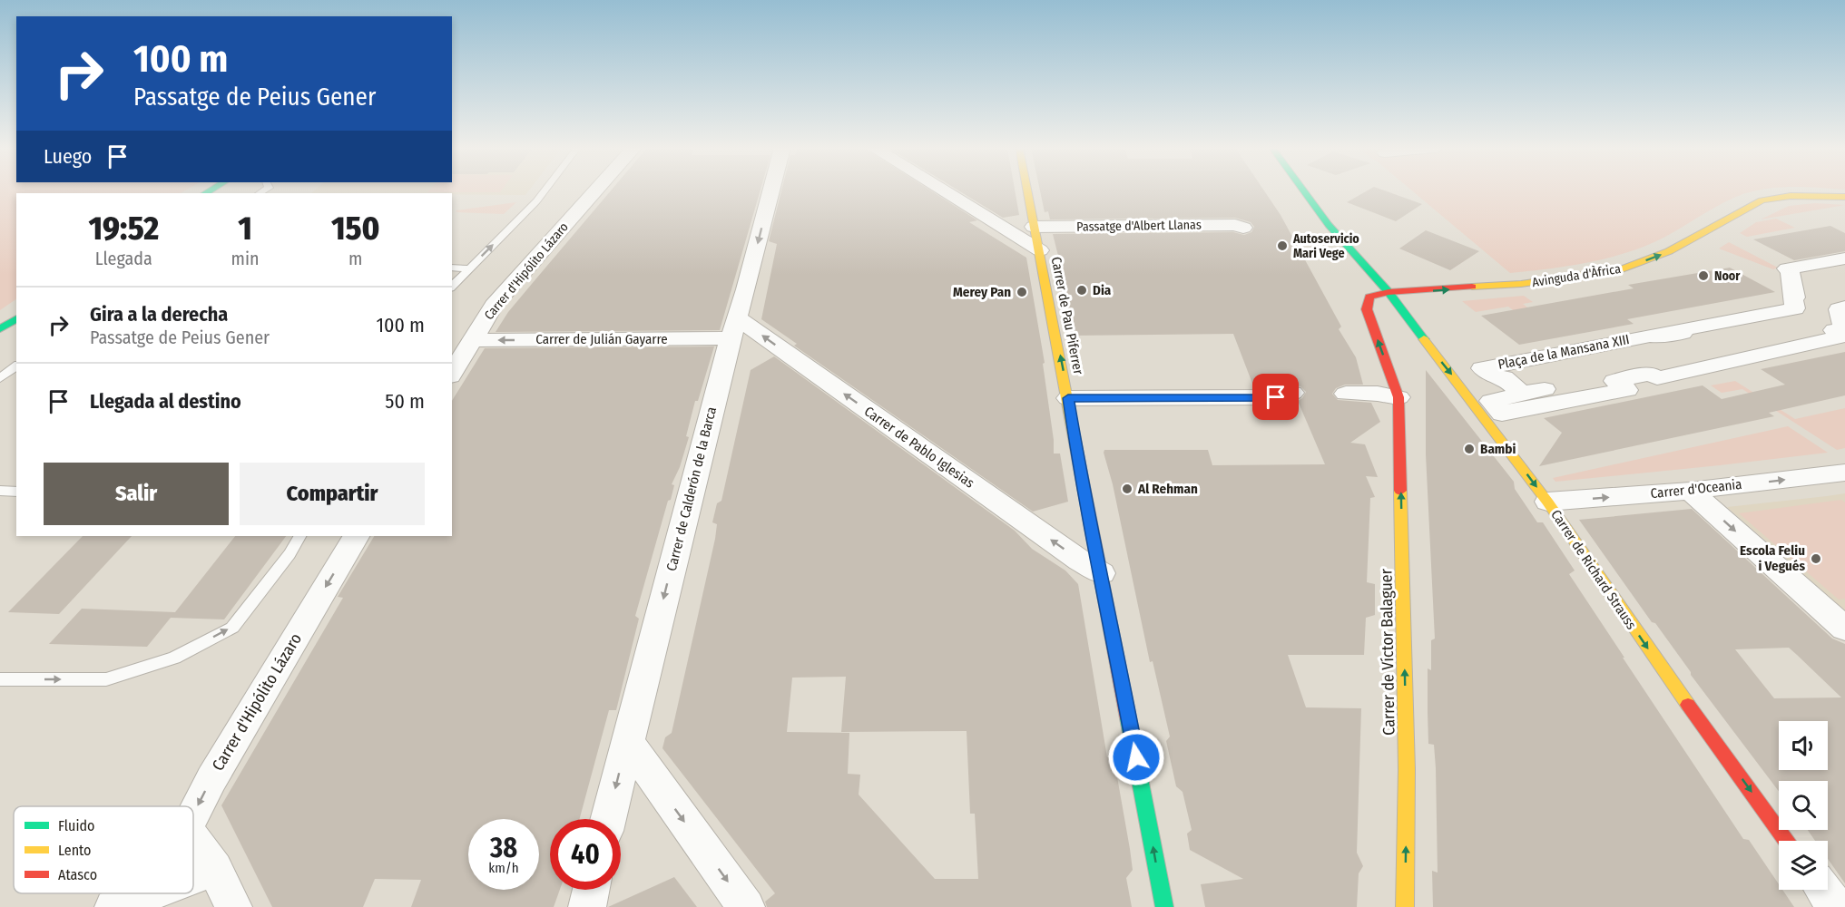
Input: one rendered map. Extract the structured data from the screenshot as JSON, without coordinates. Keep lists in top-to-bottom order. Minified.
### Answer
{"streets":{"street":["Passatge d'Albert Llanas","Carrer d'Hipólito Lázaro","Avinguda d'Àfrica","Carrer de Pau Piferrer","Carrer de Julián Gayarre","Plaça de la Mansana XIII","Carrer de Pablo Iglesias","Carrer de Calderón de la Barca","Carrer d'Oceania","Carrer de Richard Strauss","Carrer de Víctor Balaguer"]},"crossings":[["Passatge d'Albert Llanas","Carrer de Pau Piferrer"],["Carrer d'Hipólito Lázaro","Carrer de Julián Gayarre"],["Avinguda d'Àfrica","Carrer de Richard Strauss"],["Avinguda d'Àfrica","Carrer de Víctor Balaguer"],["Carrer de Pau Piferrer","Carrer de Pablo Iglesias"],["Carrer de Julián Gayarre","Carrer de Pablo Iglesias"],["Carrer de Julián Gayarre","Carrer de Calderón de la Barca"],["Carrer de Pablo Iglesias","Carrer de Calderón de la Barca"],["Carrer d'Oceania","Carrer de Richard Strauss"],["Carrer de Richard Strauss","Carrer de Víctor Balaguer"]],"one_way":["Carrer d'Hipólito Lázaro","Avinguda d'Àfrica","Carrer de Pau Piferrer","Carrer de Julián Gayarre","Carrer de Pablo Iglesias","Carrer de Calderón de la Barca","Carrer d'Oceania","Carrer de Richard Strauss","Carrer de Víctor Balaguer"],"places":["Autoservicio Mari Vege","Noor","Dia","Merey Pan","Bambi","Al Rehman","Escola Feliu i Vegués"],"legend":["Fluido","Lento","Atasco"],"page":{"turn":["100 m","Passatge de Peius Gener"],"then":"Luego","eta":["19:52","Llegada","1","min","150","m"],"list":[{"name":"Gira a la derecha","note":"Passatge de Peius Gener","value":"100 m"},{"name":"Llegada al destino","value":"50 m"}],"buttons":["Salir","Compartir"],"speed":"38 km/h","limit":"40"}}
